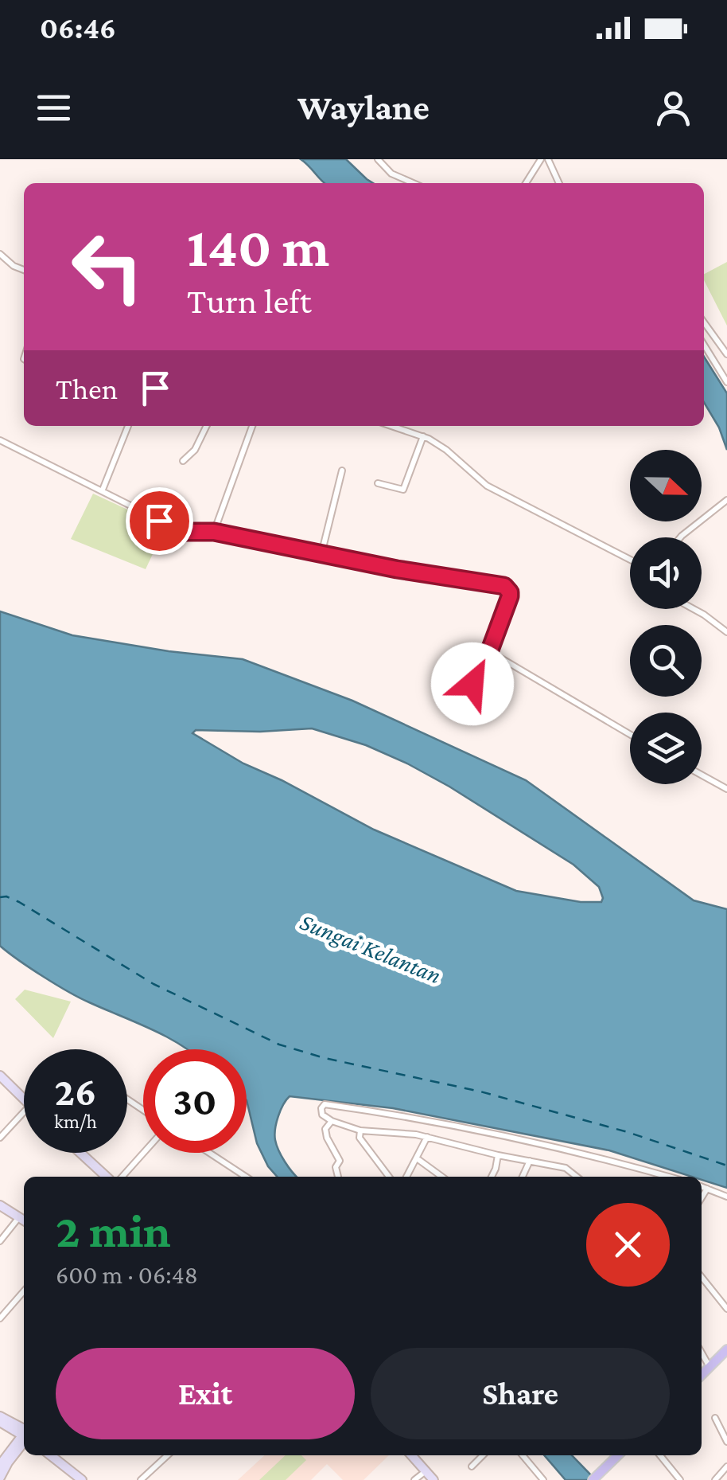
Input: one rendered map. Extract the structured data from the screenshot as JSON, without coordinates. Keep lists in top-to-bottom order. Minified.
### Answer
{"water":["Sungai Kelantan"],"north":"right","page":{"status":"06:46","header":"Waylane","turn":["140 m","Turn left"],"then":"Then","speed":"26 km/h","limit":"30","heading":["2 min","600 m · 06:48"],"buttons":["Exit","Share"]}}
